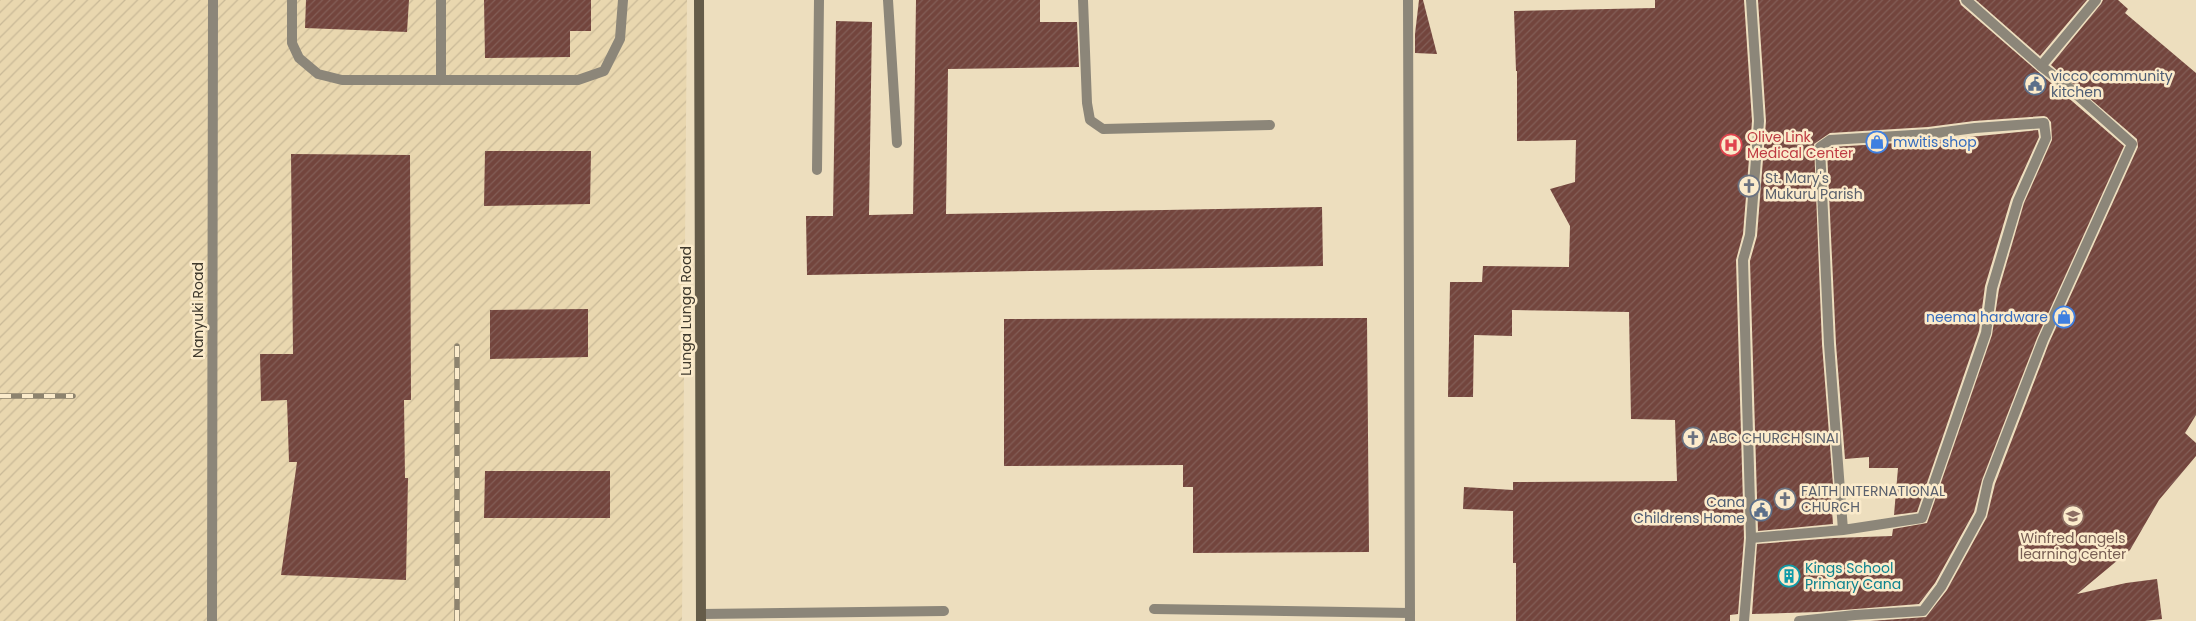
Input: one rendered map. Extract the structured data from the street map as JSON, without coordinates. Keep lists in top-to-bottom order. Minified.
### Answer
{"streets":{"main road":["Lunga Lunga Road"],"street":["Nanyuki Road"]},"places":{"public building":["vicco community kitchen","Cana Childrens Home"],"shop":["mwitis shop","neema hardware"],"hospital":["Olive Link Medical Center"],"church":["St. Mary's Mukuru Parish","ABC CHURCH SINAI","FAITH INTERNATIONAL CHURCH"],"school or university":["Winfred angels learning center"],"building":["Kings School Primary Cana"]}}
